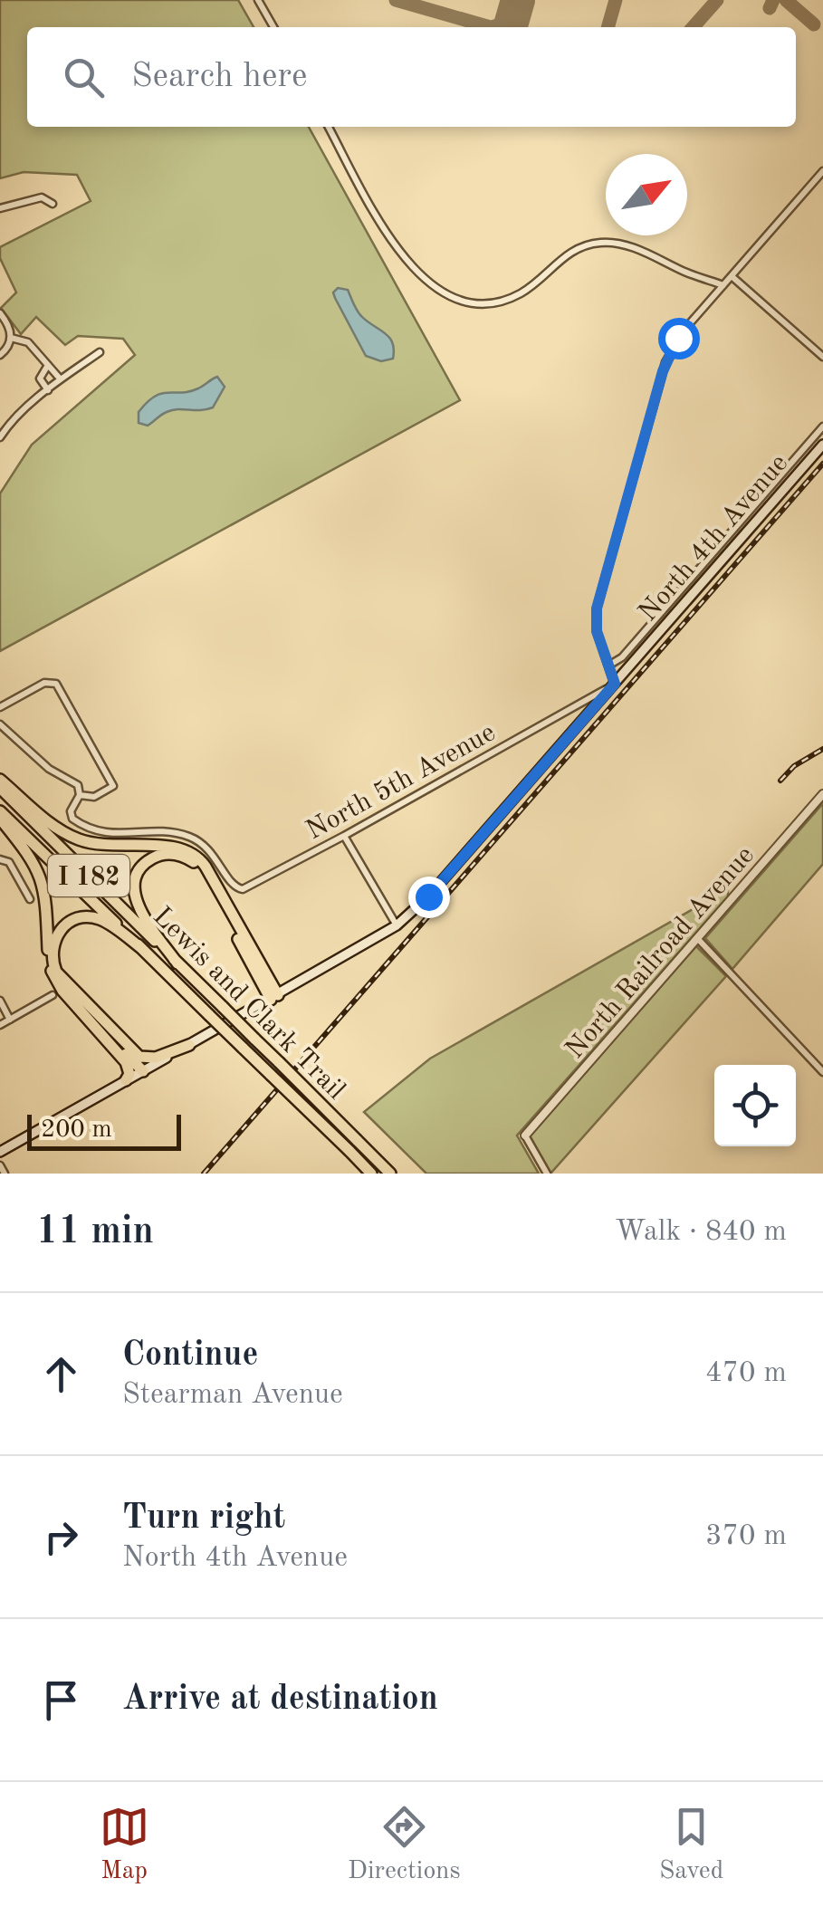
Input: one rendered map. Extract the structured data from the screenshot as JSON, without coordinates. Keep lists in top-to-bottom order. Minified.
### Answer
{"streets":{"highway":["I 182","Lewis and Clark Trail"],"main road":["North 4th Avenue"],"street":["North 5th Avenue","North Railroad Avenue"]},"crossings":[["North 4th Avenue","North 5th Avenue"]],"scale_bar":"200 m","north":"top right","page":{"search":"Search here","scale":"200 m","heading":["11 min","Walk · 840 m"],"list":[["Continue","Stearman Avenue","470 m"],["Turn right","North 4th Avenue","370 m"],"Arrive at destination"],"nav":["Map","Directions","Saved"]}}
